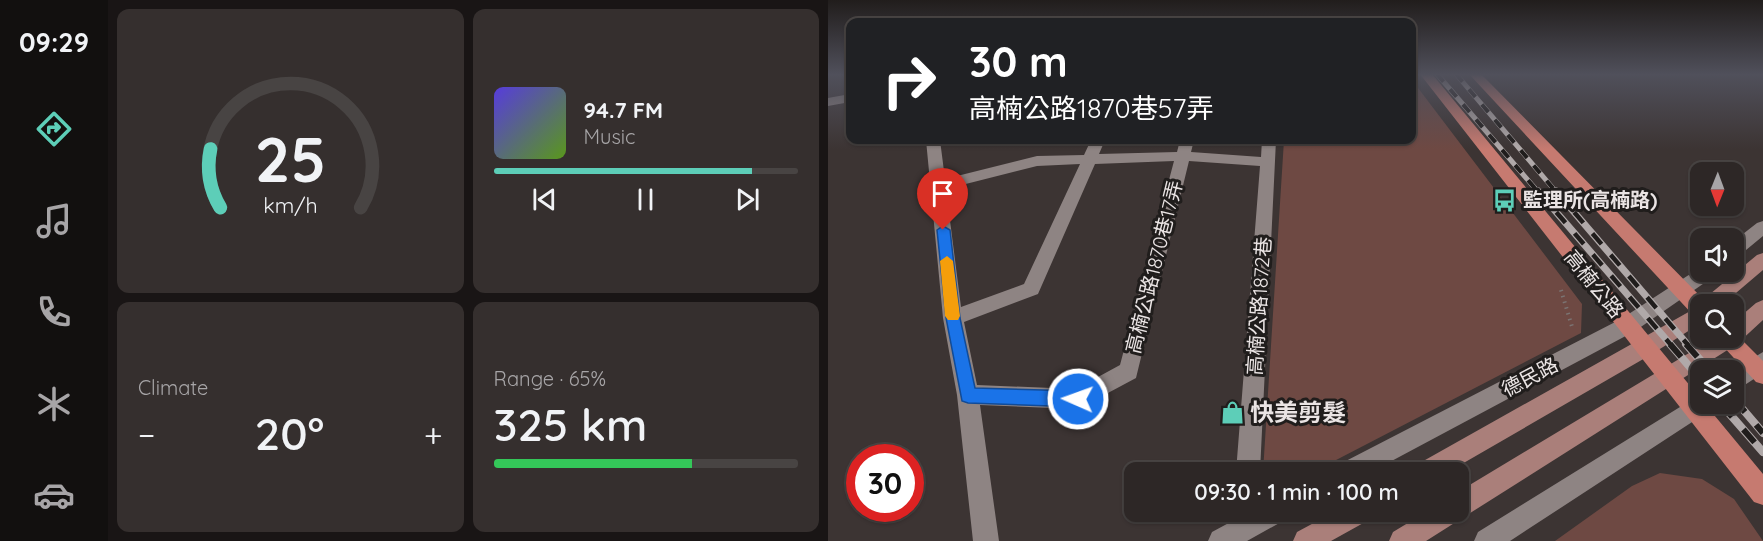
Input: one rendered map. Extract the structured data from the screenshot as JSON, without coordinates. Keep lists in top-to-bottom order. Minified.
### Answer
{"streets":{"main road":["高楠公路"],"street":["高楠公路1870巷17弄","高楠公路1872巷","德民路"]},"crossings":[["高楠公路","德民路"]],"places":{"bus stop":["監理所(高楠路)"],"shop":["快美剪髮"]},"north":"bottom","page":{"tabs":"09:29","turn":["30 m","高楠公路1870巷57弄"],"song":["94.7 FM","Music"],"tile":["Climate",["Range · 65%","325 km"]],"heat":["−","20°","+"],"limit":"30","trip":"09:30 · 1 min · 100 m","gauge":["25","km/h"]}}
